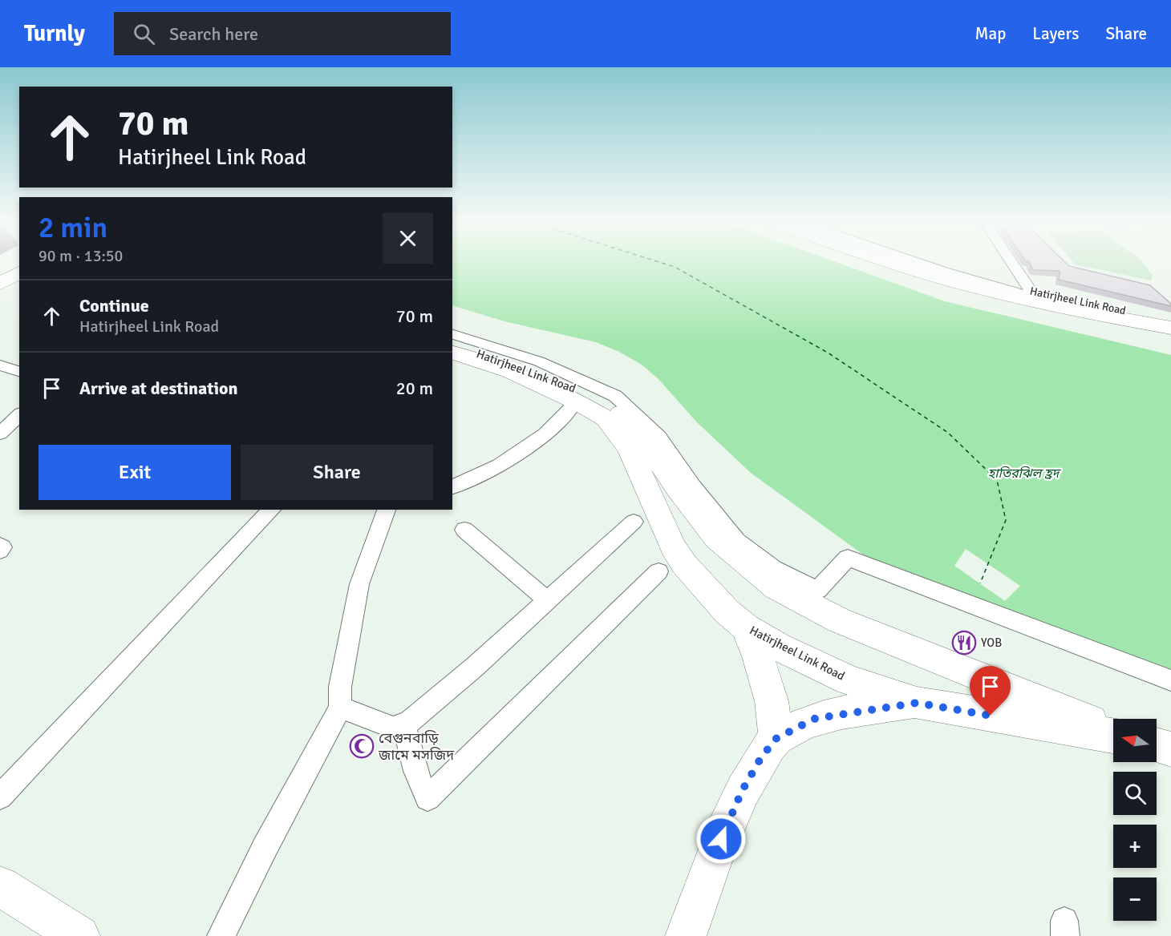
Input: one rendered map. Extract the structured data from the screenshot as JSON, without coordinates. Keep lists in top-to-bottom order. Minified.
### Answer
{"streets":{"main road":["Hatirjheel Link Road"]},"water":["হাতিরঝিল হ্রদ"],"places":{"restaurant":["YOB"],"mosque":["বেগুনবাড়ি জামে মসজিদ"]},"north":"left","page":{"header":"Turnly","search":"Search here","nav":["Map","Layers","Share"],"turn":["70 m","Hatirjheel Link Road"],"heading":["2 min","90 m · 13:50"],"list":[{"name":"Continue","note":"Hatirjheel Link Road","value":"70 m"},{"name":"Arrive at destination","value":"20 m"}],"buttons":["Exit","Share"],"map_buttons":["+","−"]}}
